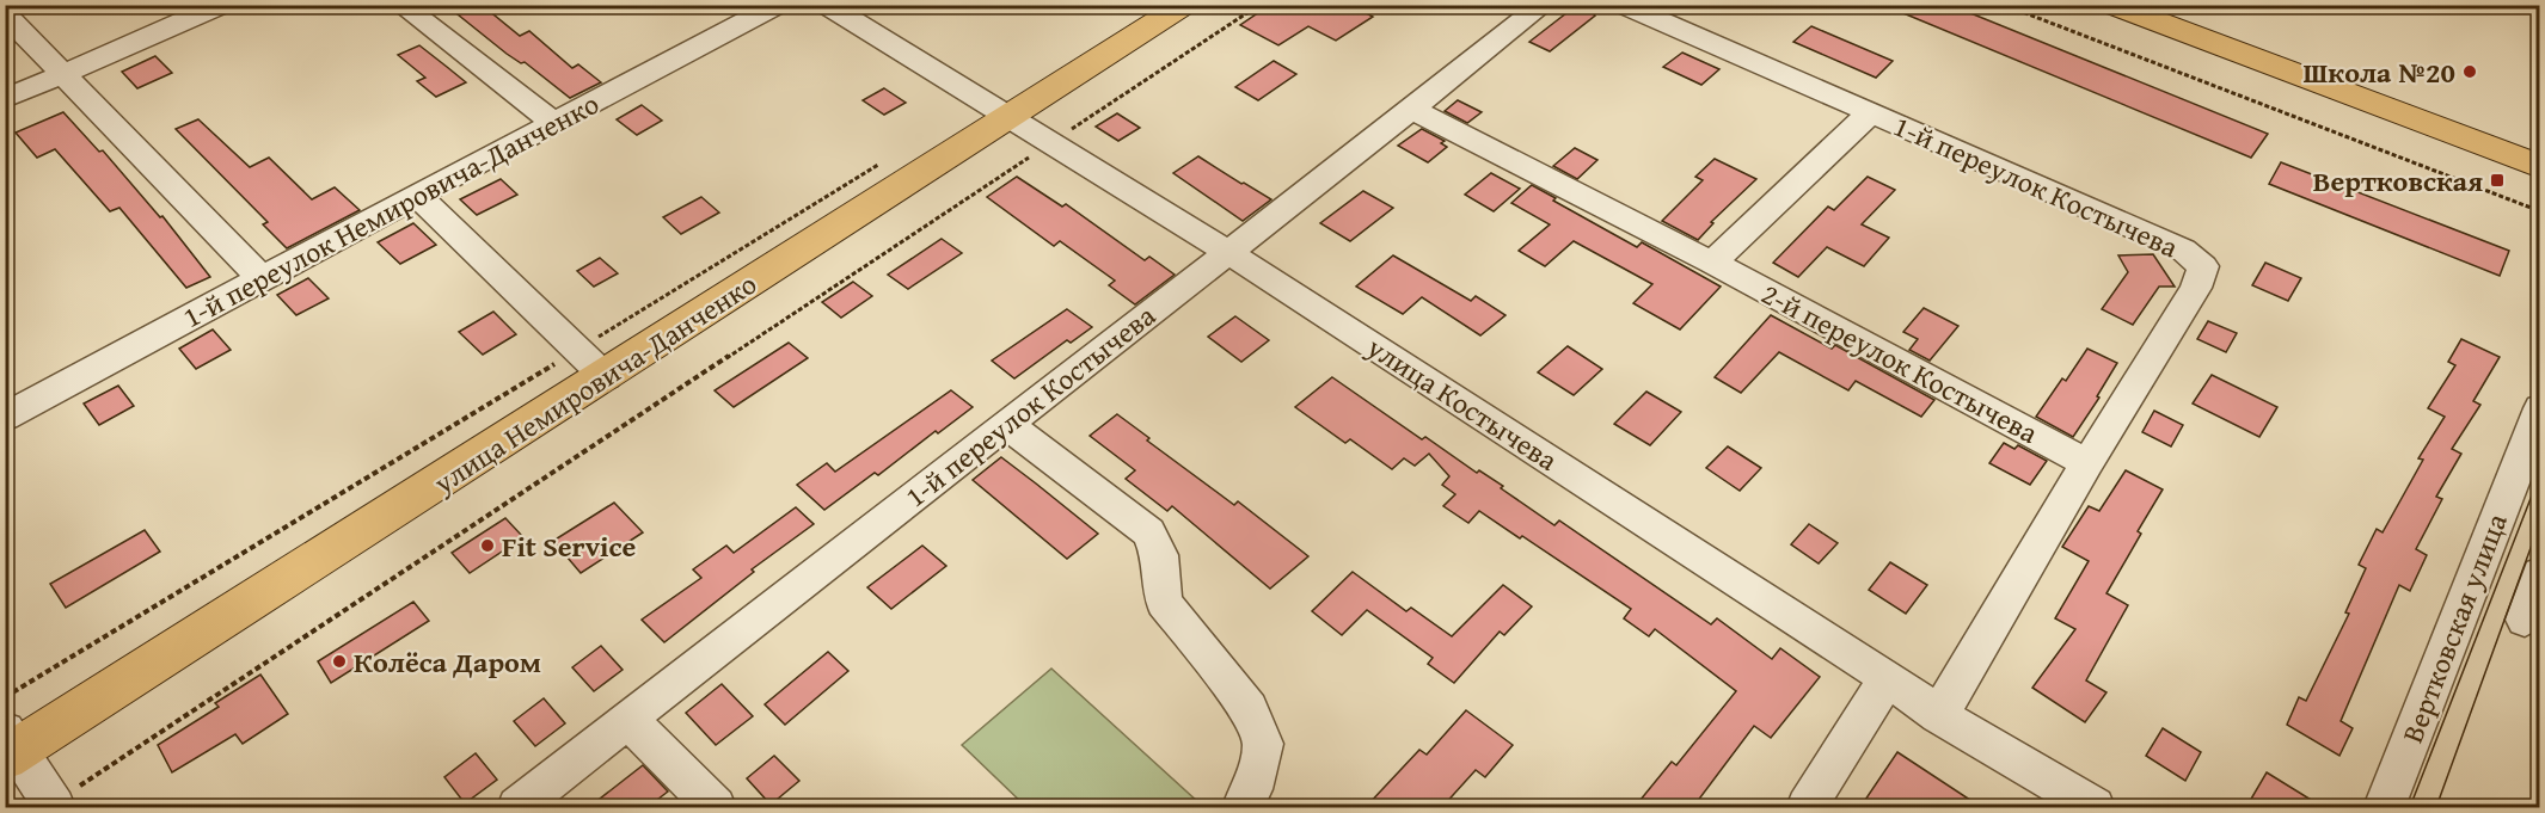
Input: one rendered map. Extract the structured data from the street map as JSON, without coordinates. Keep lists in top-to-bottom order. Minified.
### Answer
{"streets":{"main road":["улица Немировича-Данченко"],"street":["1-й переулок Костычева","1-й переулок Немировича-Данченко","2-й переулок Костычева","улица Костычева","Вертковская улица"]},"crossings":[["1-й переулок Костычева","2-й переулок Костычева"],["1-й переулок Костычева","улица Костычева"],["улица Немировича-Данченко","улица Костычева"]],"places":{"other":["Школа №20","Fit Service","Колёса Даром"],"transit":["Вертковская"]}}
